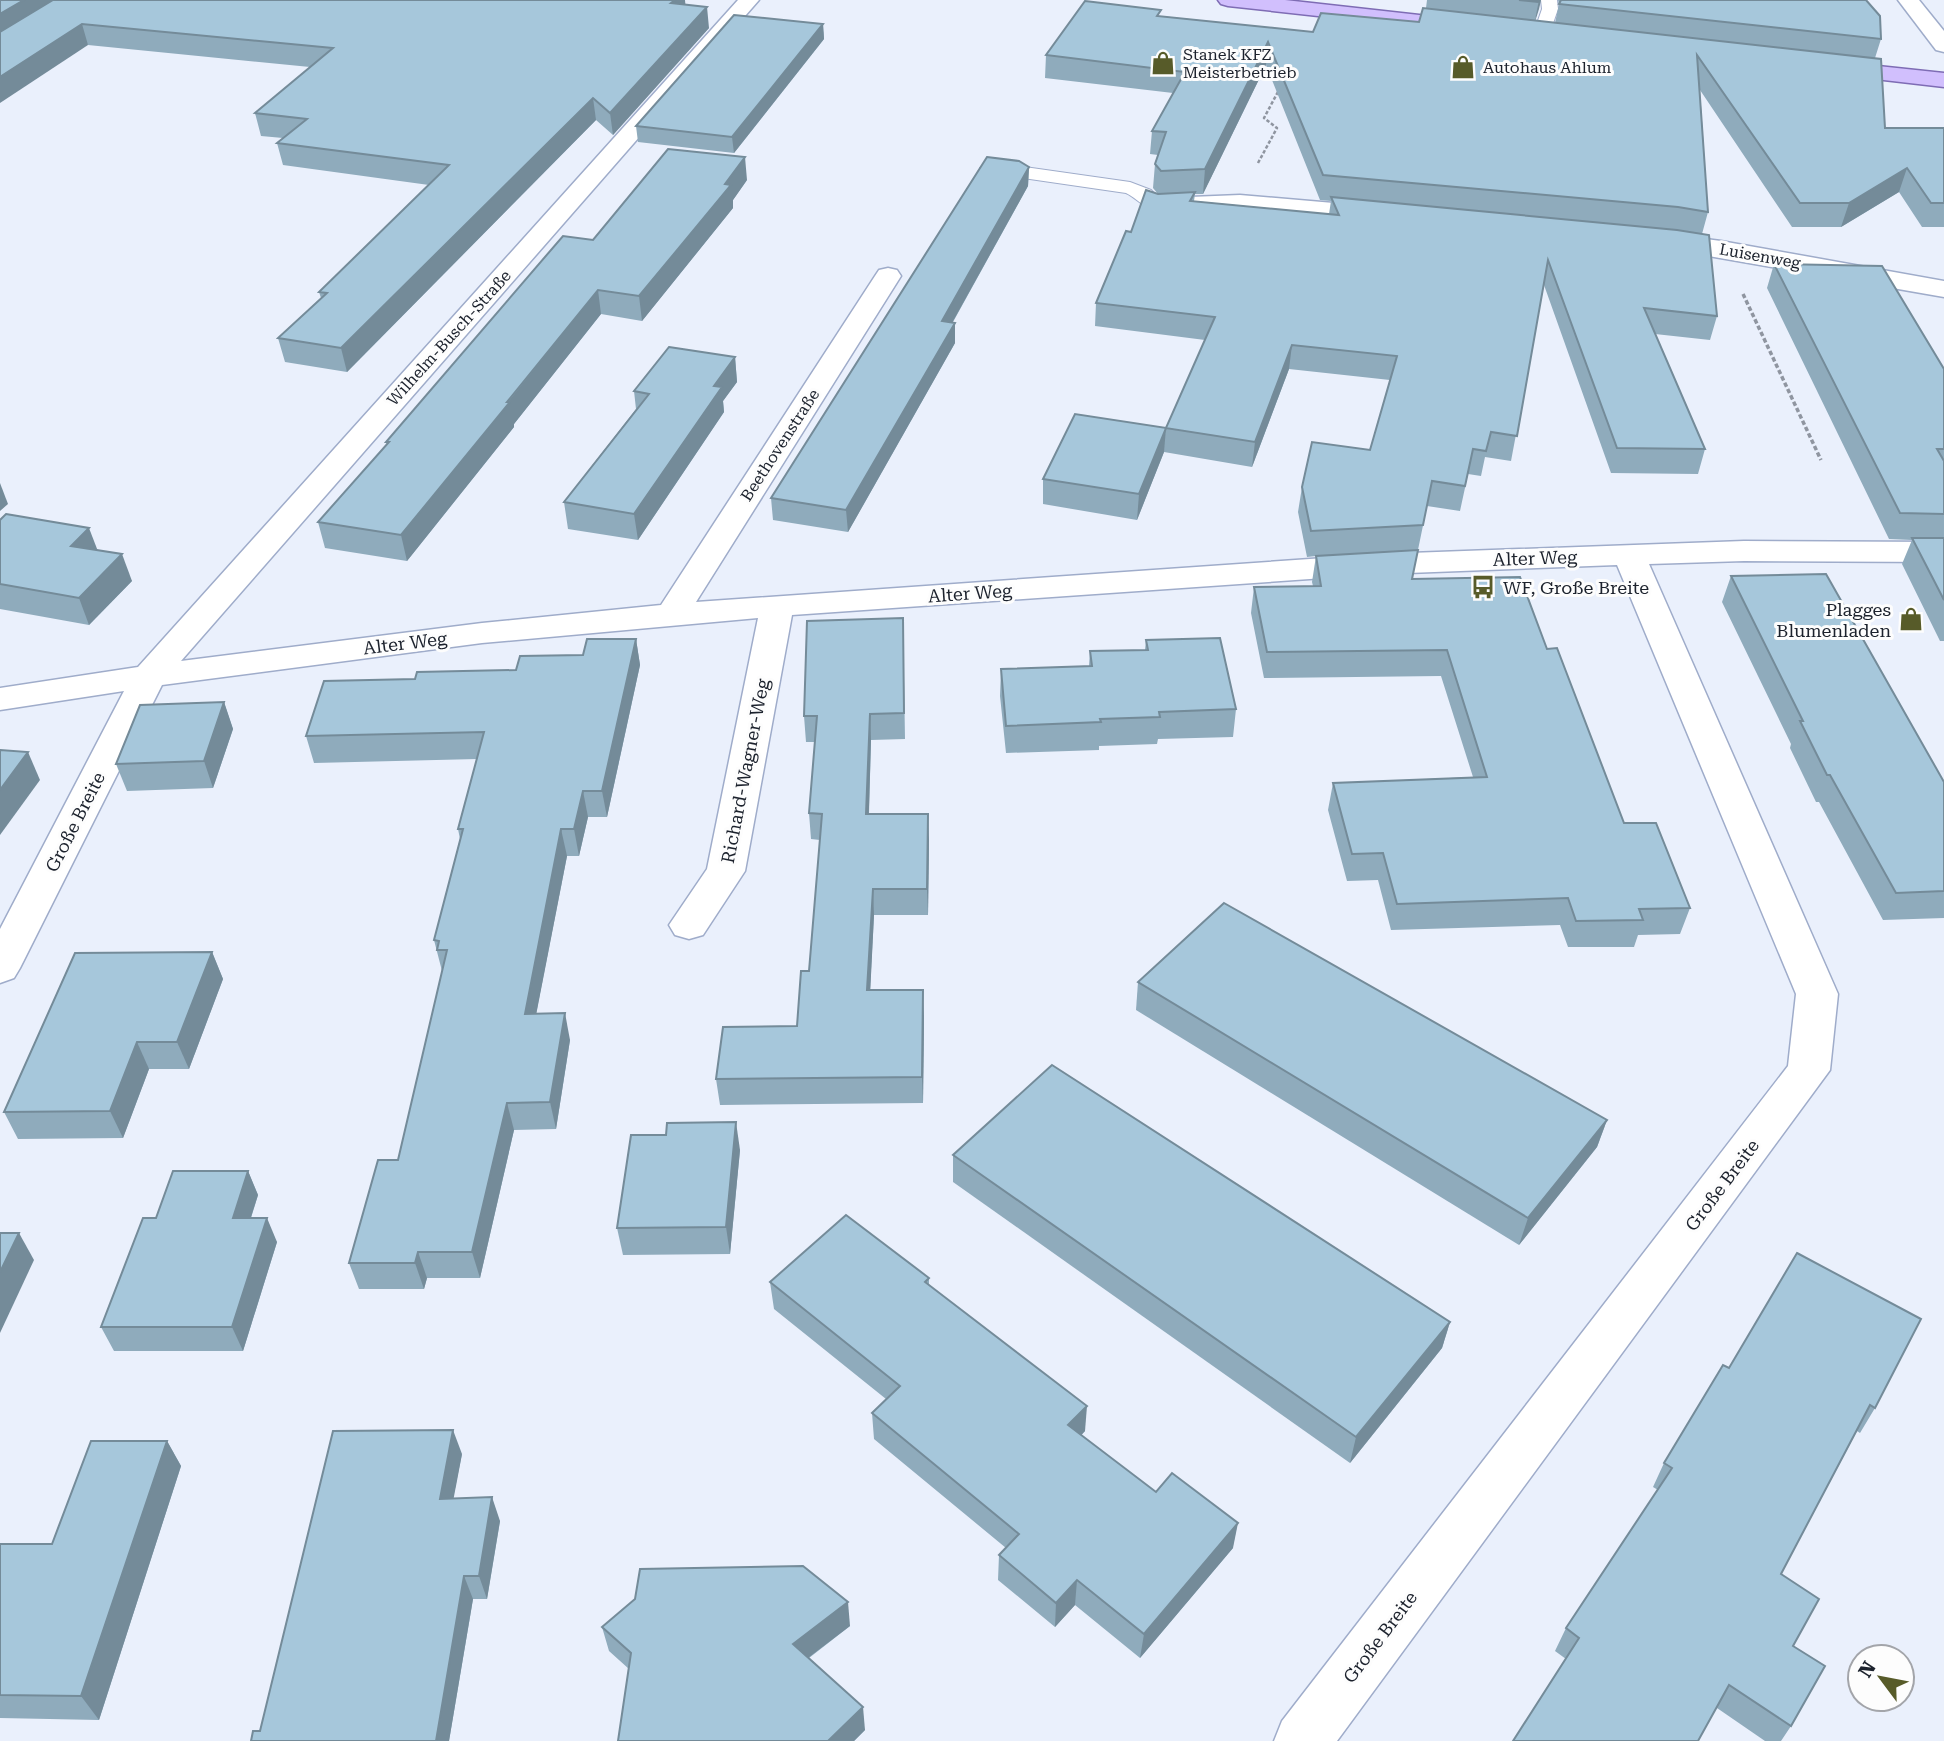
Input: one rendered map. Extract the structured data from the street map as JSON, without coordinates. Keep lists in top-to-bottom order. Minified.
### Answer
{"streets":{"street":["Luisenweg","Wilhelm-Busch-Straße","Beethovenstraße","Alter Weg","Richard-Wagner-Weg","Große Breite"]},"crossings":[["Wilhelm-Busch-Straße","Alter Weg"],["Wilhelm-Busch-Straße","Große Breite"],["Beethovenstraße","Alter Weg"],["Alter Weg","Richard-Wagner-Weg"],["Alter Weg","Große Breite"]],"places":{"shop":["Stanek KFZ Meisterbetrieb","Autohaus Ahlum","Plagges Blumenladen"],"bus stop":["WF, Große Breite"]},"north":"top left"}
